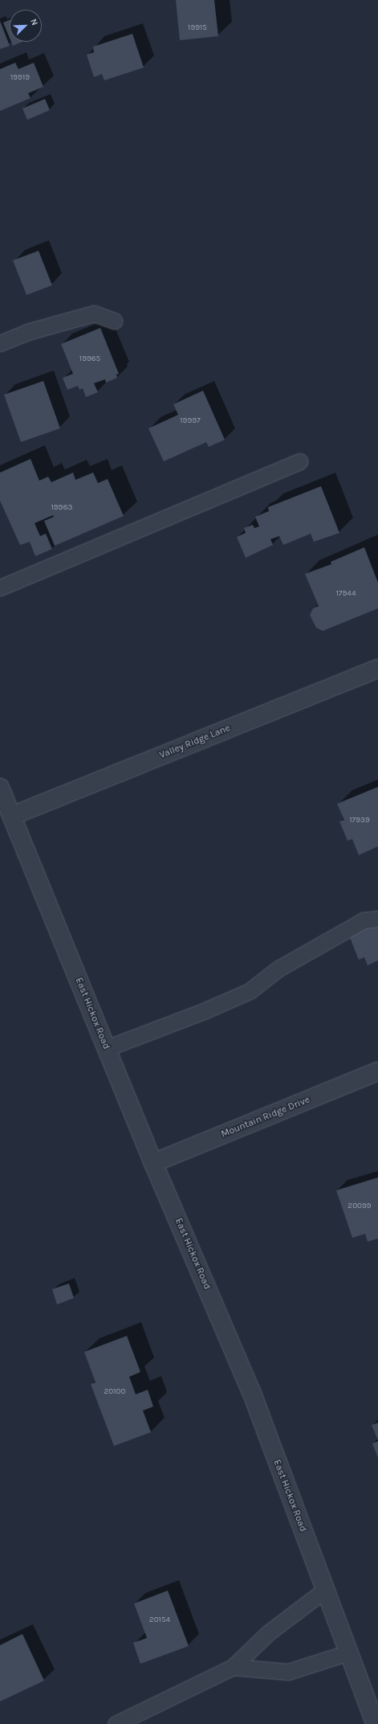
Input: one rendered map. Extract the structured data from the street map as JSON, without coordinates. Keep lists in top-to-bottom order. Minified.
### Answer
{"streets":{"street":["Valley Ridge Lane","East Hickox Road","Mountain Ridge Drive"]},"crossings":[["Valley Ridge Lane","East Hickox Road"],["East Hickox Road","Mountain Ridge Drive"]],"house_numbers":["19915","19919","19965","19997","19983","17944","17939","20099","20100","20154"],"north":"top right"}
